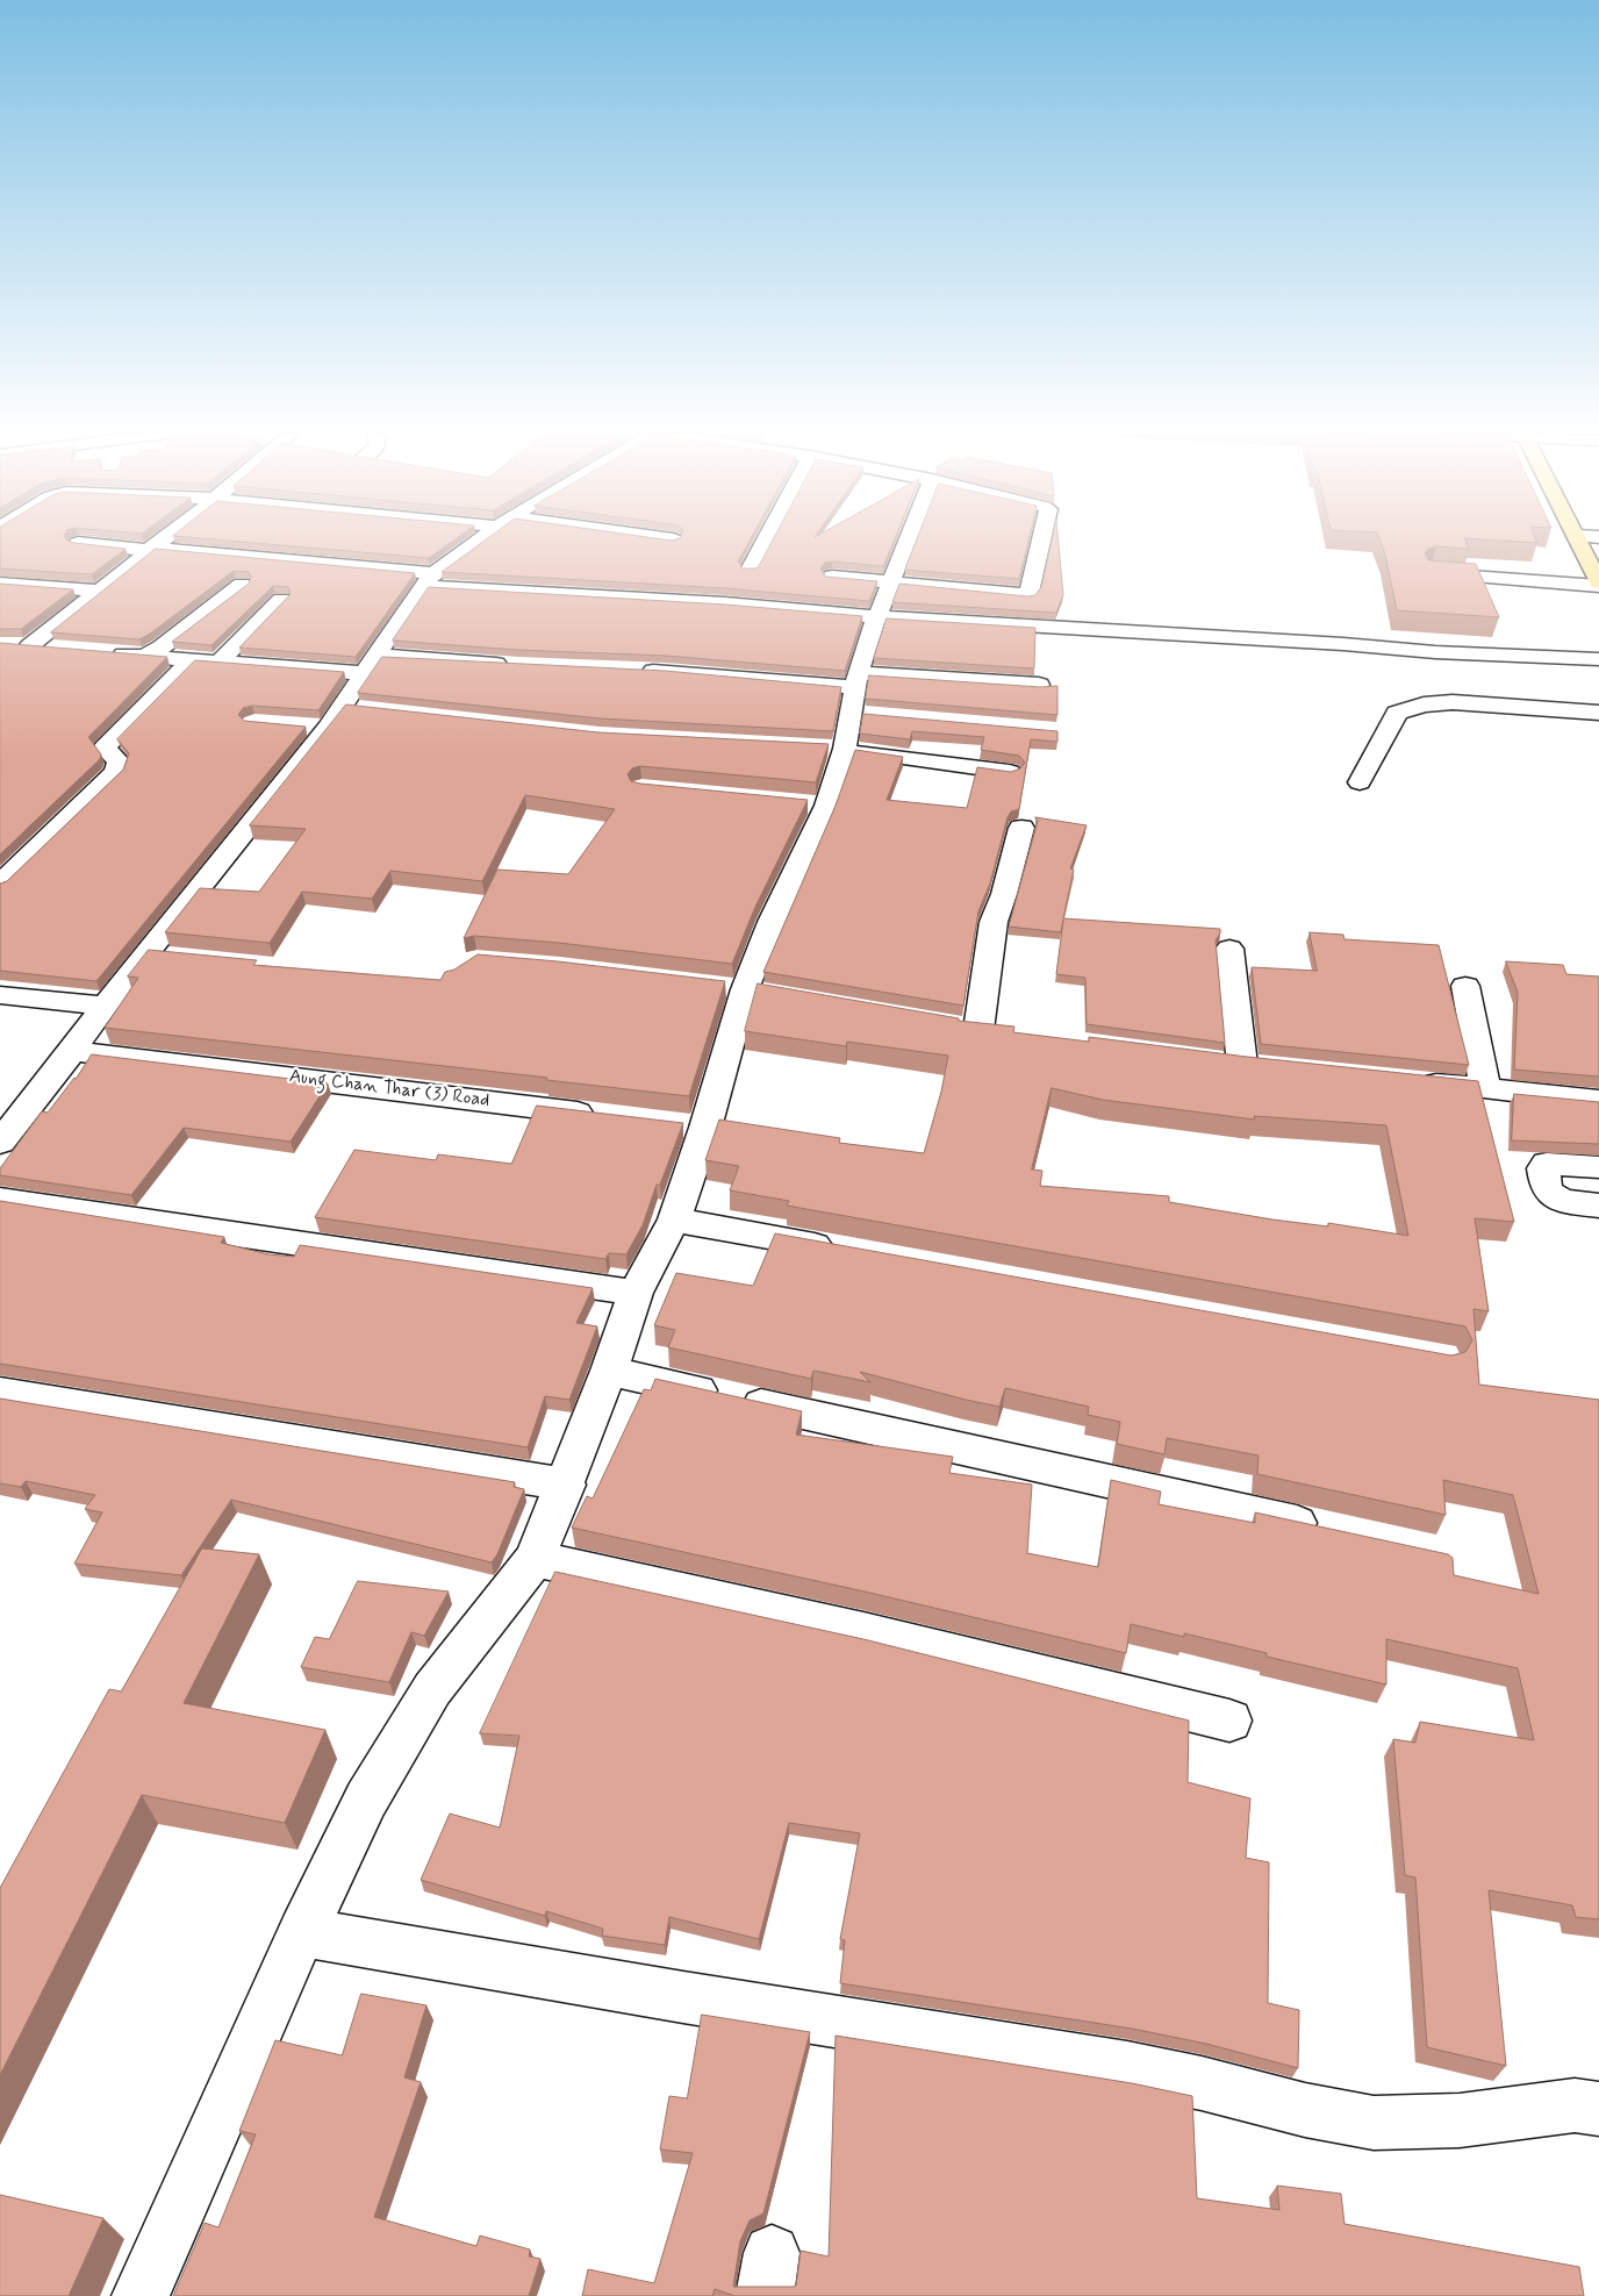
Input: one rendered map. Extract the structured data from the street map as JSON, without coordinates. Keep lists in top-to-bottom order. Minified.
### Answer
{"streets":{"street":["Aung Chan Thar (3) Road"]}}
